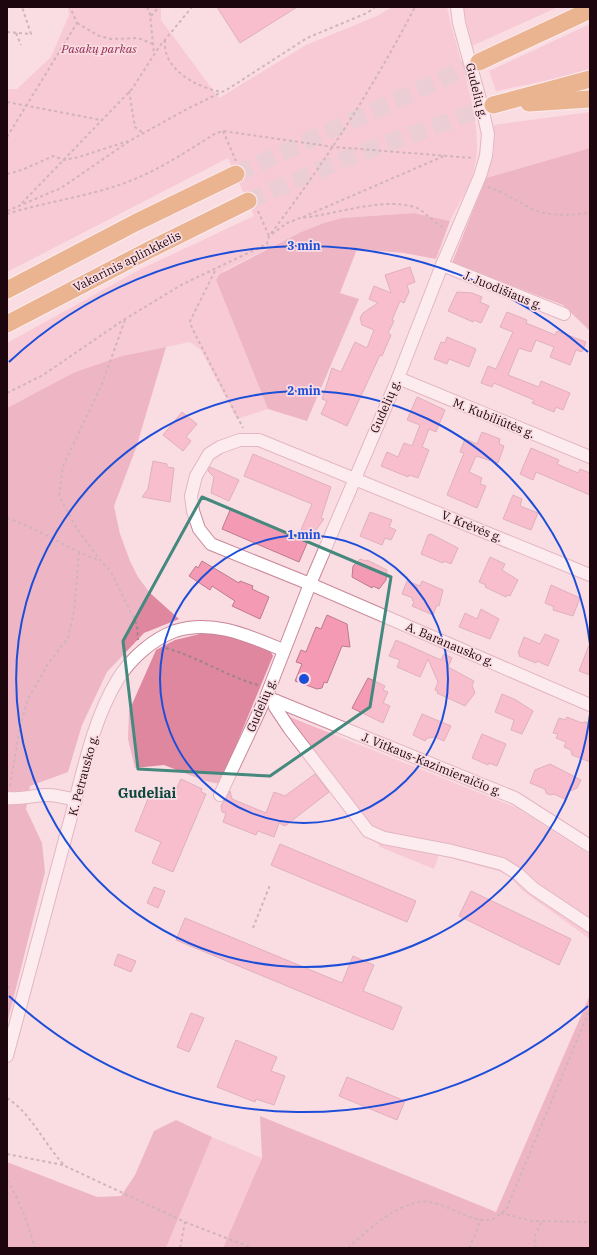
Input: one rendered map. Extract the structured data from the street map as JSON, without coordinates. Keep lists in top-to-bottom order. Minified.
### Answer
{"streets":{"highway":["Vakarinis aplinkkelis"],"street":["Gudelių g.","J. Juodišiaus g.","M. Kubiliūtės g.","V. Krėvės g.","A. Baranausko g.","J. Vitkaus-Kazimieraičio g.","K. Petrausko g."]},"crossings":[["Gudelių g.","J. Juodišiaus g."],["Gudelių g.","M. Kubiliūtės g."],["Gudelių g.","V. Krėvės g."],["Gudelių g.","A. Baranausko g."],["Gudelių g.","J. Vitkaus-Kazimieraičio g."],["Gudelių g.","K. Petrausko g."],["V. Krėvės g.","A. Baranausko g."]],"districts":["Gudeliai"],"parks":["Pasakų parkas"],"rings":["3 min","2 min","1 min"]}
